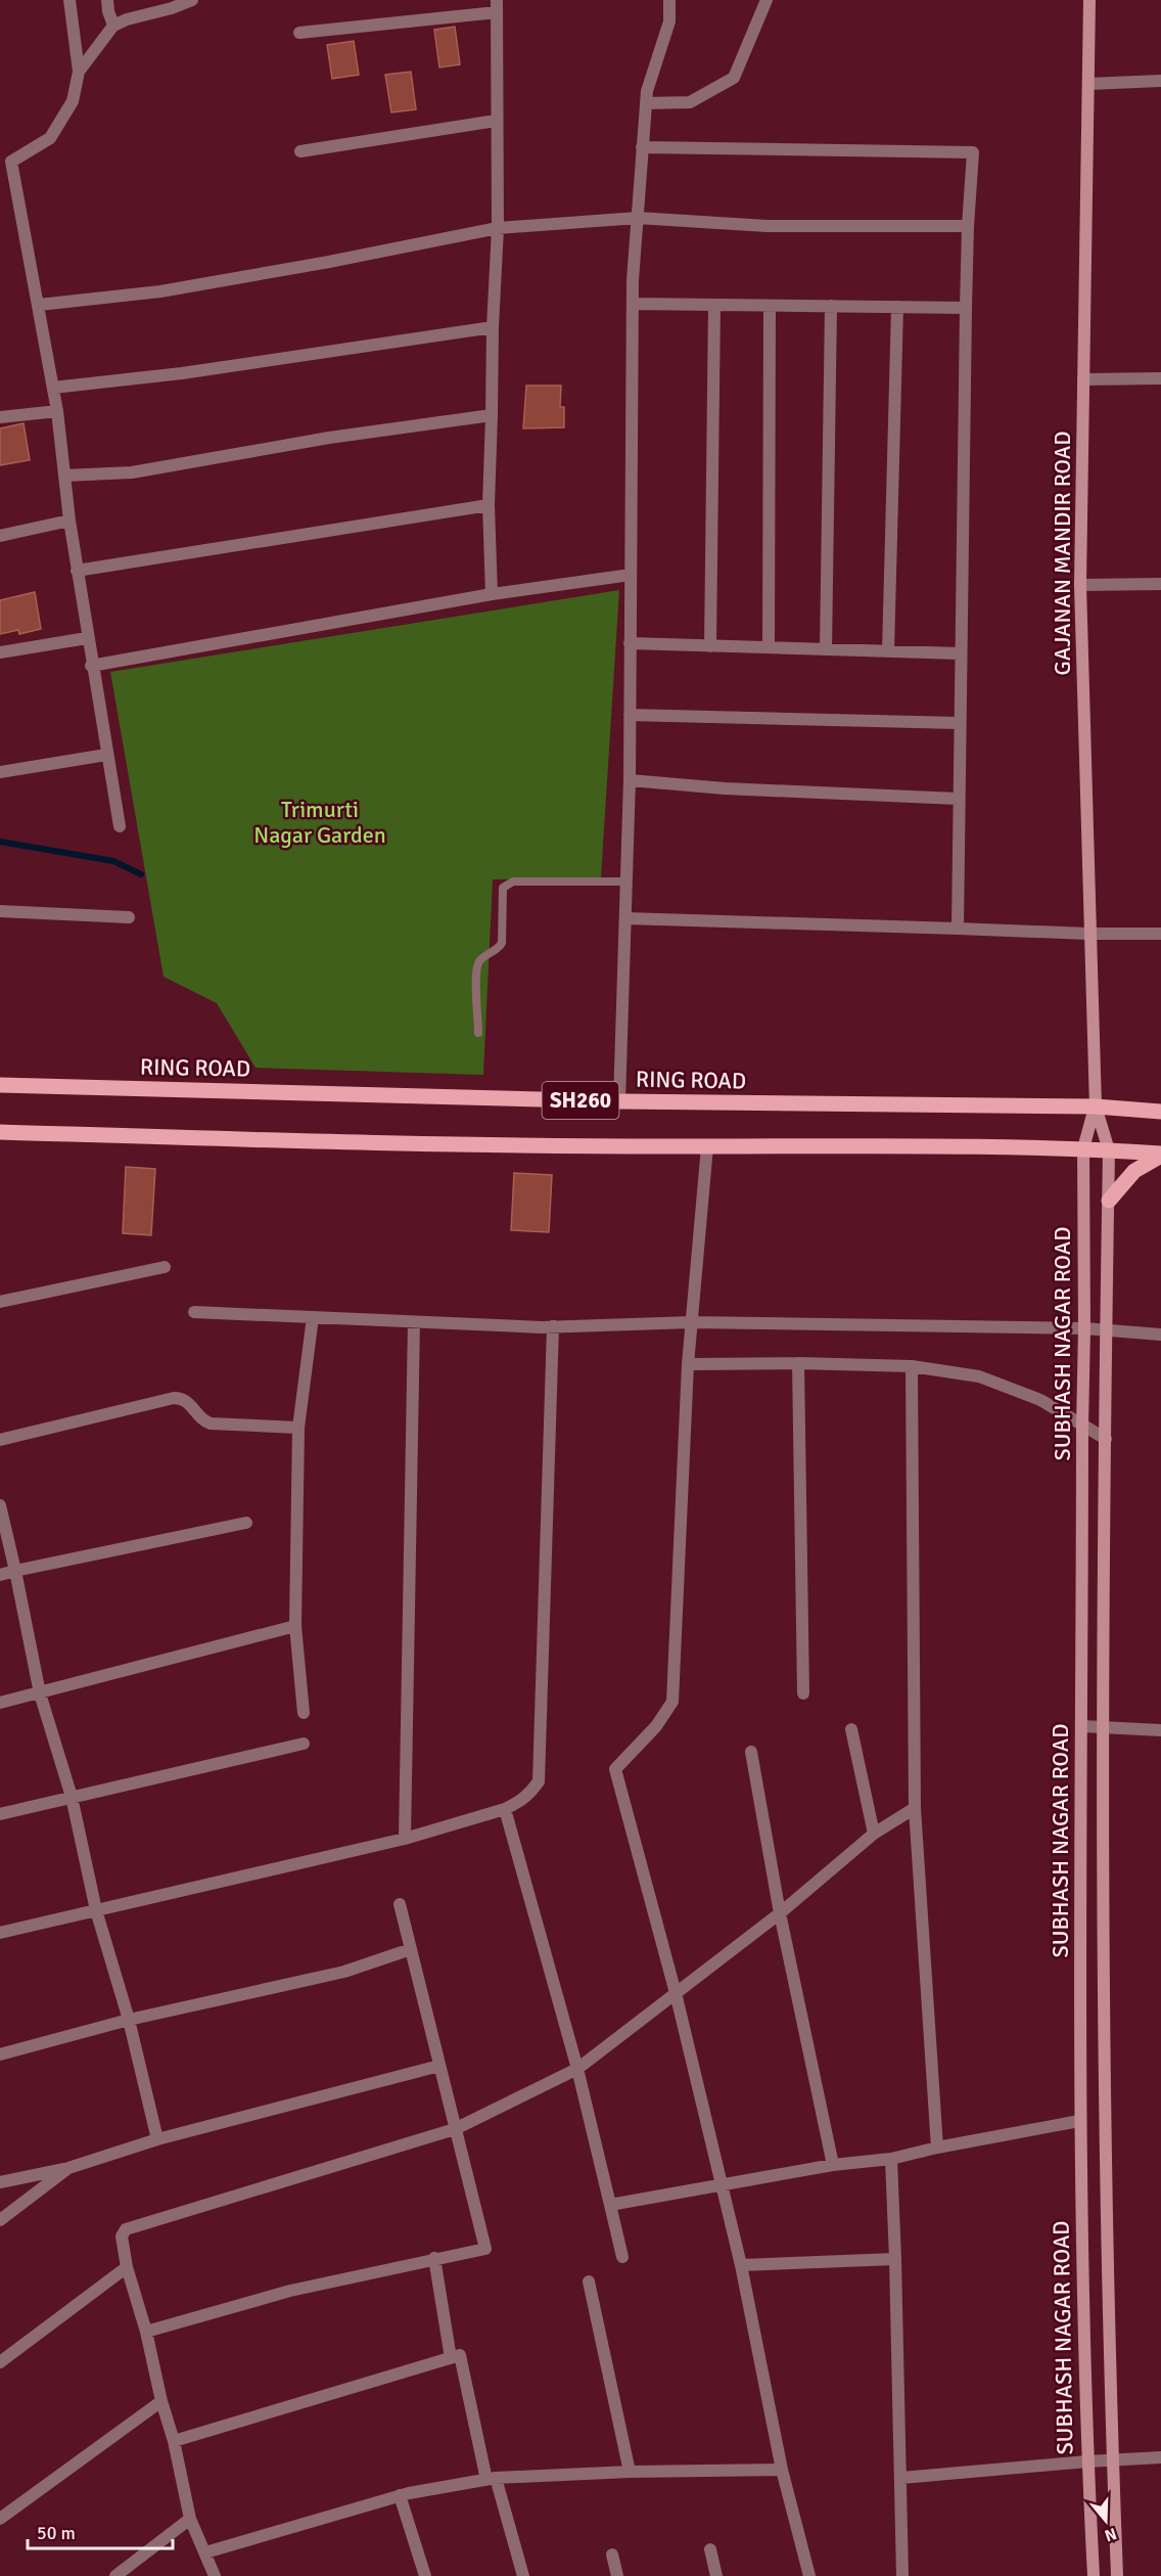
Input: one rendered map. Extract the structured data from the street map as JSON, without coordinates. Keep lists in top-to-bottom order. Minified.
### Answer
{"streets":{"main road":["RING ROAD","SH260"],"street":["GAJANAN MANDIR ROAD","SUBHASH NAGAR ROAD"]},"crossings":[["GAJANAN MANDIR ROAD","RING ROAD"],["GAJANAN MANDIR ROAD","SUBHASH NAGAR ROAD"],["RING ROAD","SUBHASH NAGAR ROAD"],["SH260","SUBHASH NAGAR ROAD"]],"parks":["Trimurti Nagar Garden"],"scale_bar":"50 m","north":"bottom"}
